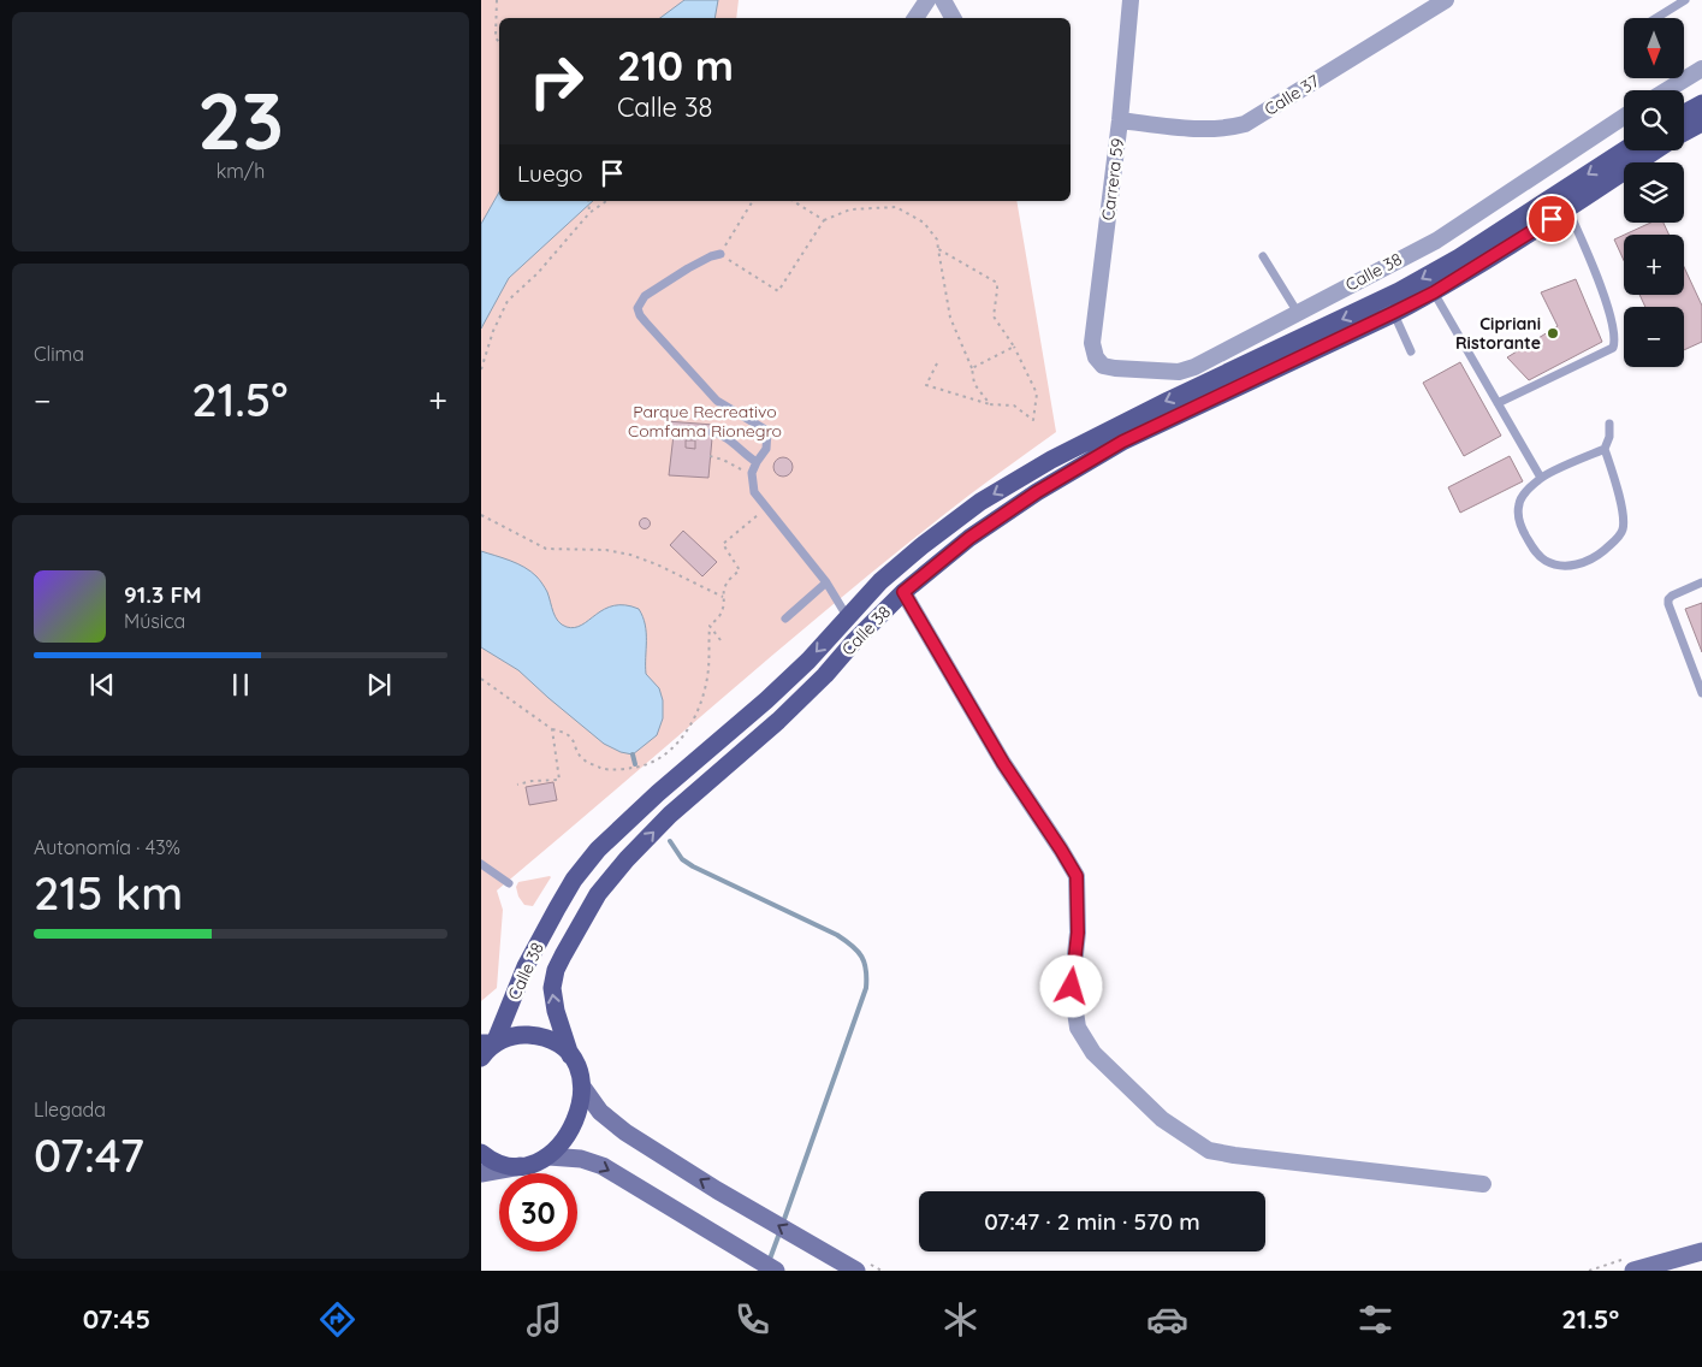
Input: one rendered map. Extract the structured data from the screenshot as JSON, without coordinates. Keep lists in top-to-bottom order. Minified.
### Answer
{"streets":{"main road":["Calle 38"],"street":["Calle 37","Carrera 59"]},"crossings":[["Calle 37","Carrera 59"],["Carrera 59","Calle 38"]],"parks":["Parque Recreativo Comfama Rionegro"],"places":["Cipriani Ristorante"],"north":"bottom","page":{"tile":[["23","km/h"],"Clima",["Autonomía · 43%","215 km"],["Llegada","07:47"]],"map_buttons":["+","−"],"turn":["210 m","Calle 38"],"then":"Luego","heat":["−","21.5°","+"],"song":["91.3 FM","Música"],"limit":"30","trip":"07:47 · 2 min · 570 m","tabs":["07:45","21.5°"]}}
